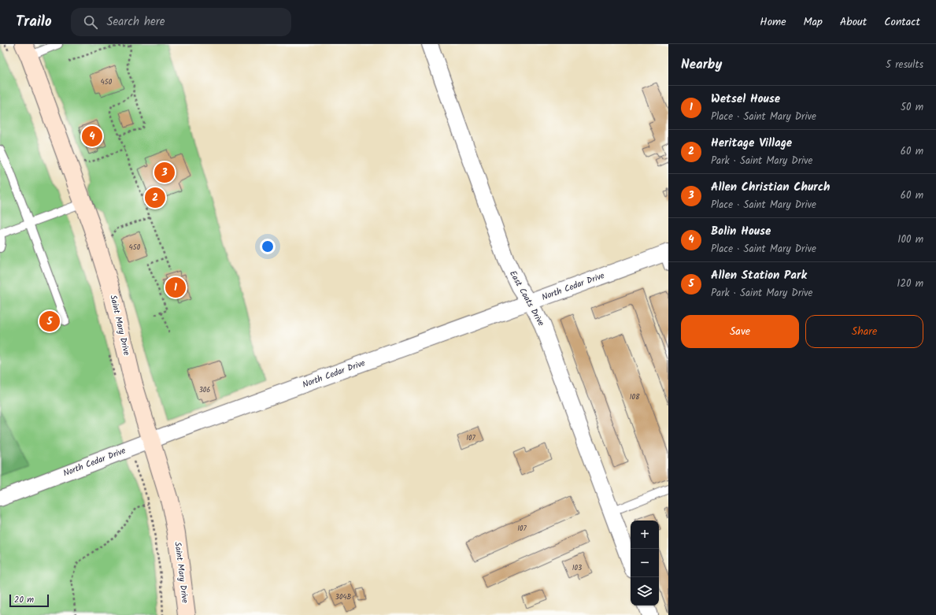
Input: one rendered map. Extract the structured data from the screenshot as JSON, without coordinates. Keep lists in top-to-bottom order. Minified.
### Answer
{"streets":{"street":["North Cedar Drive","East Coats Drive","Saint Mary Drive"]},"crossings":[["North Cedar Drive","East Coats Drive"],["North Cedar Drive","Saint Mary Drive"]],"house_numbers":["450","450","306","108","107","107","103","304B"],"scale_bar":"20 m","page":{"header":"Trailo","search":"Search here","nav":["Home","Map","About","Contact"],"heading":["Nearby","5 results"],"list":[{"mark":"1","name":"Wetsel House","note":"Place · Saint Mary Drive","value":"50 m"},{"mark":"2","name":"Heritage Village","note":"Park · Saint Mary Drive","value":"60 m"},{"mark":"3","name":"Allen Christian Church","note":"Place · Saint Mary Drive","value":"60 m"},{"mark":"4","name":"Bolin House","note":"Place · Saint Mary Drive","value":"100 m"},{"mark":"5","name":"Allen Station Park","note":"Park · Saint Mary Drive","value":"120 m"}],"pins":["4","3","2","1","5"],"buttons":["Save","Share"],"map_buttons":["+","−"],"scale":"20 m"}}
